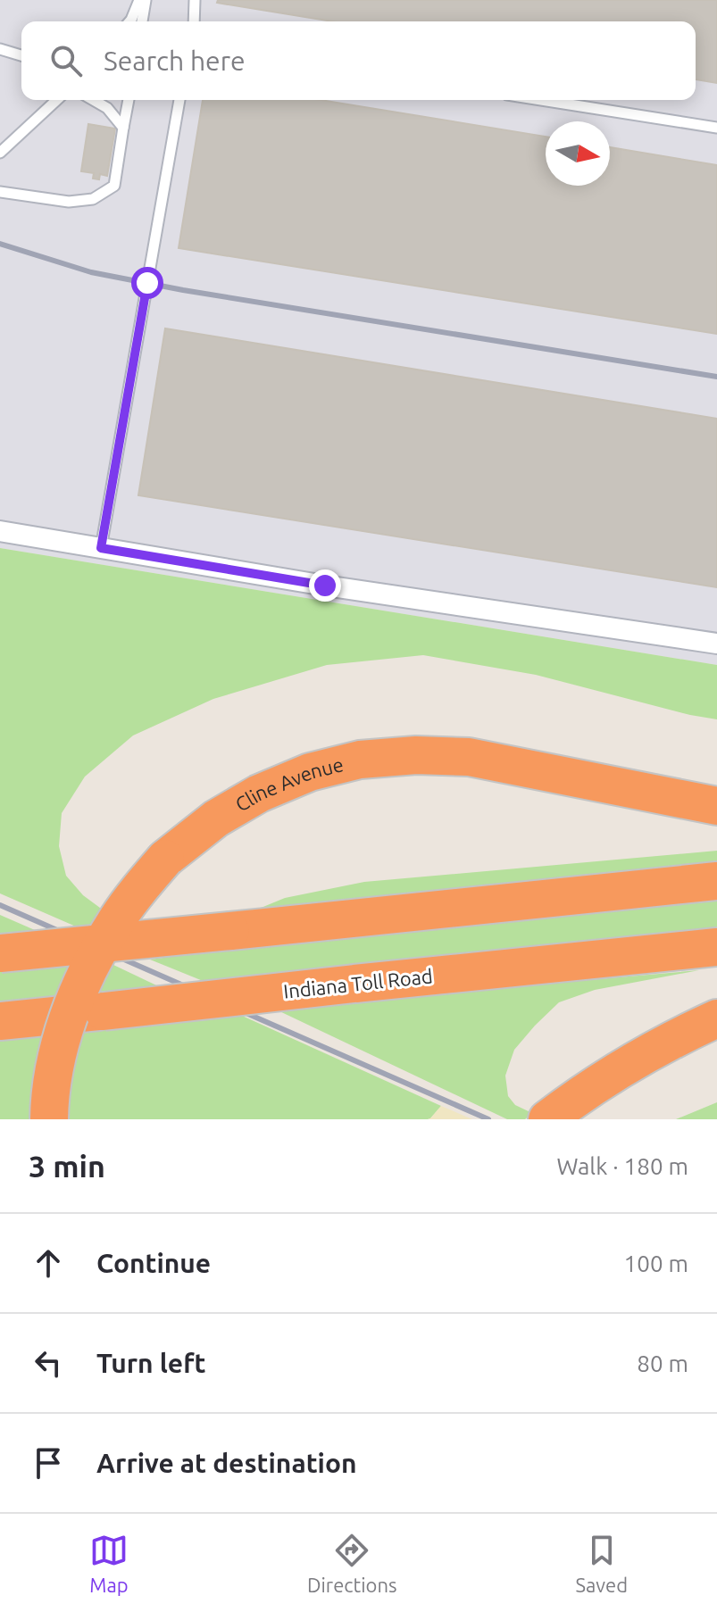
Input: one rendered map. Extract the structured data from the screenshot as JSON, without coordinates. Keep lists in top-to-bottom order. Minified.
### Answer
{"streets":{"highway":["Cline Avenue","Indiana Toll Road"]},"north":"right","page":{"search":"Search here","heading":["3 min","Walk · 180 m"],"list":[["Continue","100 m"],["Turn left","80 m"],"Arrive at destination"],"nav":["Map","Directions","Saved"]}}
